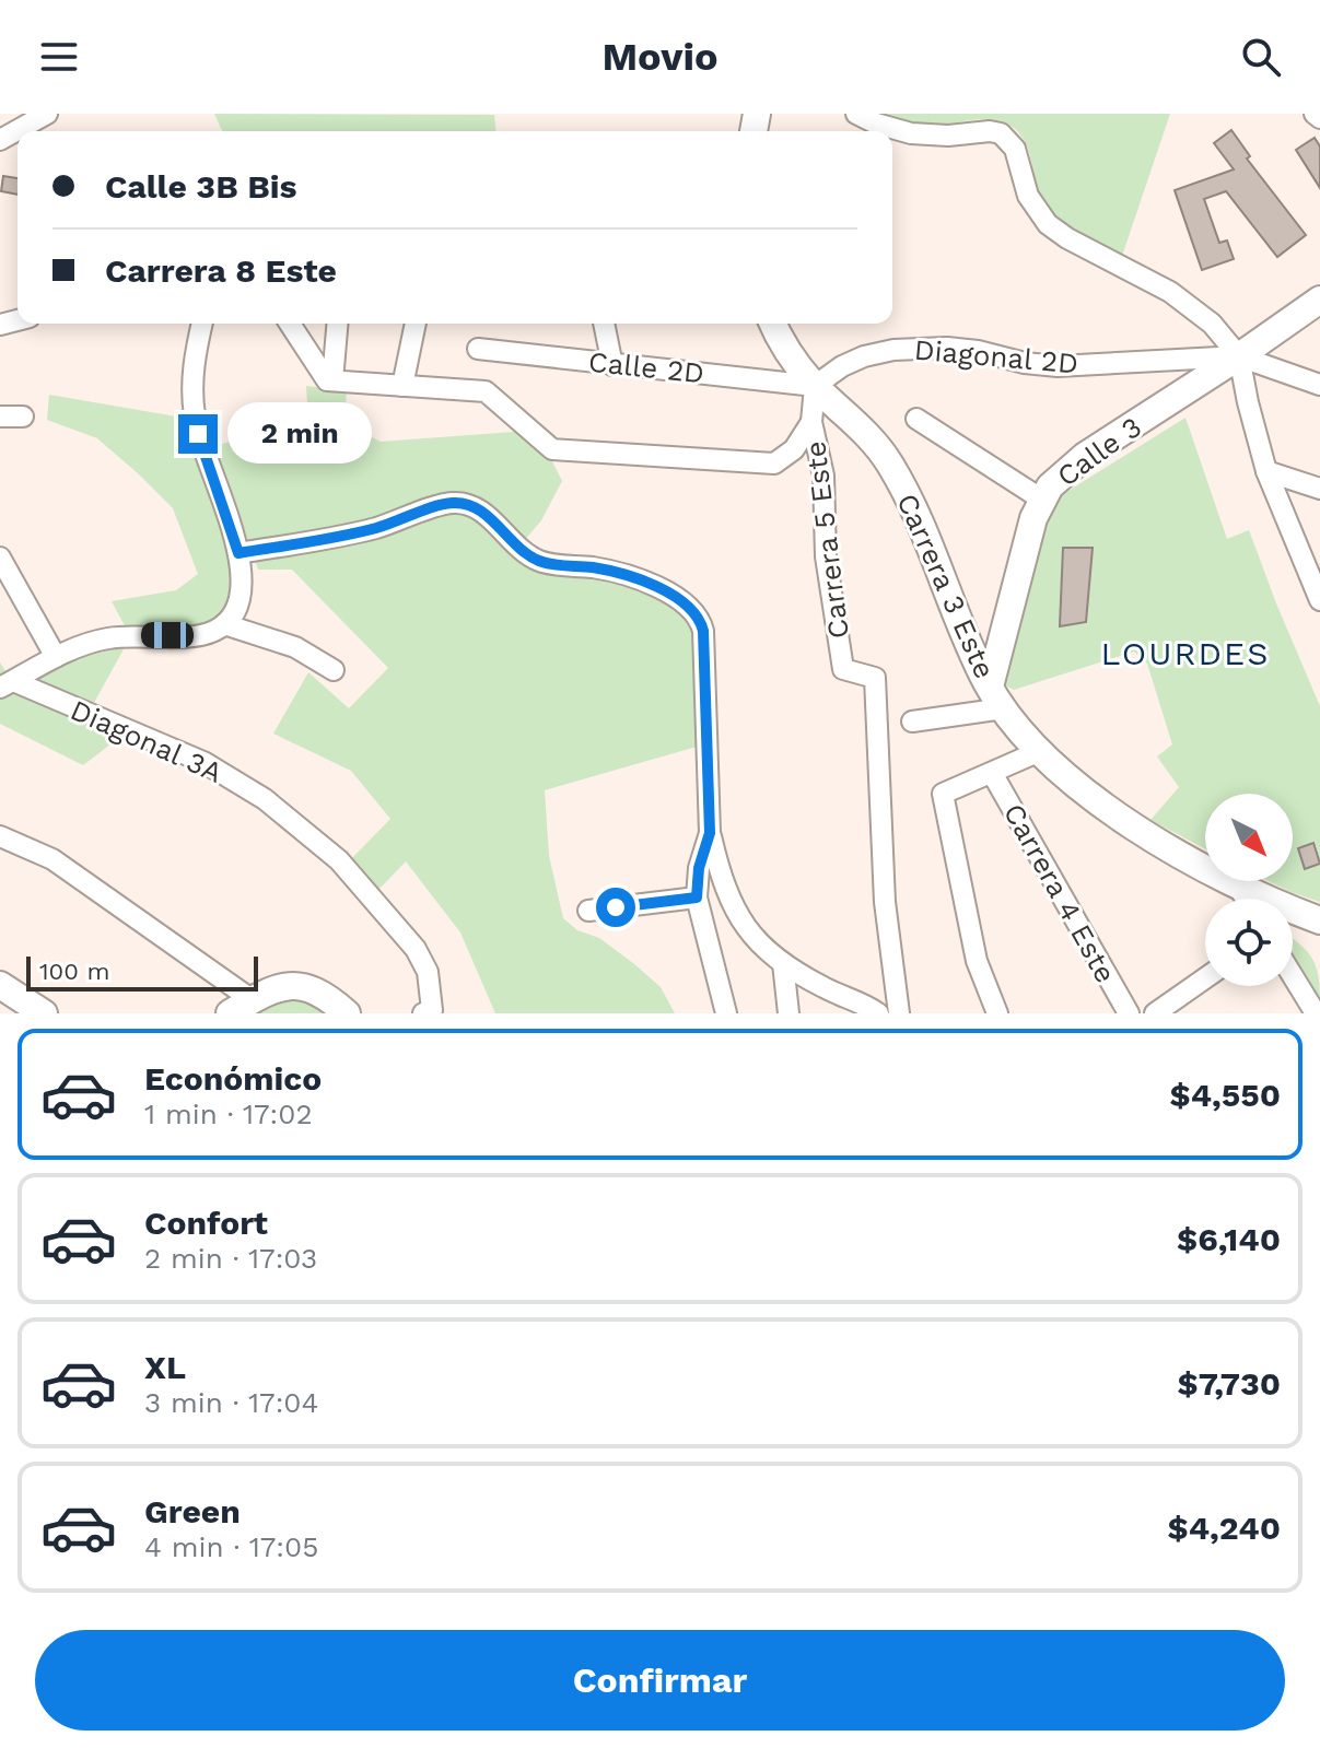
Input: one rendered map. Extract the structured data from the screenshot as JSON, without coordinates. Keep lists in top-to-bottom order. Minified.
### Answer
{"streets":{"street":["Diagonal 2D","Calle 2D","Calle 3","Carrera 5 Este","Carrera 3 Este","Diagonal 3A","Carrera 4 Este"]},"crossings":[["Diagonal 2D","Calle 2D"],["Diagonal 2D","Calle 3"],["Diagonal 2D","Carrera 5 Este"],["Diagonal 2D","Carrera 3 Este"],["Calle 2D","Carrera 5 Este"],["Calle 2D","Carrera 3 Este"],["Calle 3","Carrera 3 Este"],["Carrera 5 Este","Carrera 3 Este"]],"districts":["LOURDES"],"scale_bar":"100 m","north":"bottom right","page":{"header":"Movio","banner":["Calle 3B Bis","Carrera 8 Este"],"bubble":"2 min","scale":"100 m","list":[{"name":"Económico","note":"1 min · 17:02","value":"$4,550"},{"name":"Confort","note":"2 min · 17:03","value":"$6,140"},{"name":"XL","note":"3 min · 17:04","value":"$7,730"},{"name":"Green","note":"4 min · 17:05","value":"$4,240"}],"buttons":"Confirmar"}}
